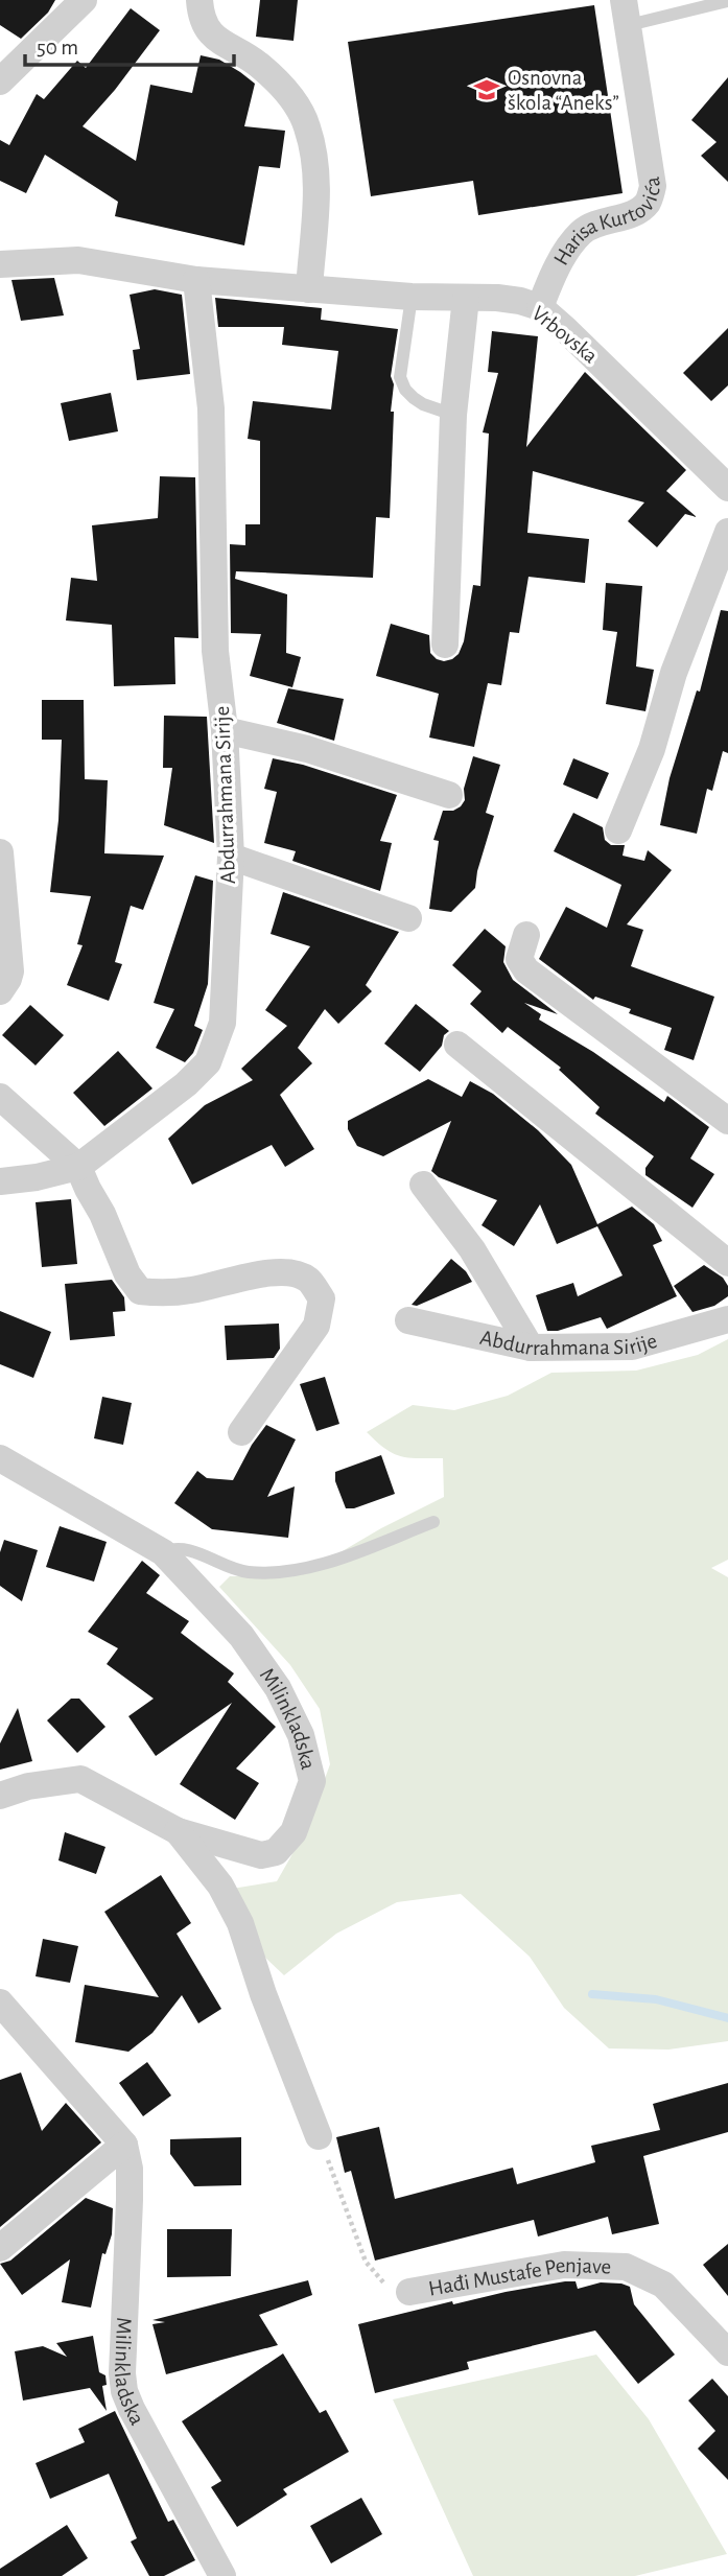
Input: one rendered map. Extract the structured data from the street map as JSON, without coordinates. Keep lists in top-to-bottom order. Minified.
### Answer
{"streets":{"street":["Harisa Kurtovića","Vrbovska","Abdurrahmana Sirije","Milinkladska","Hađi Mustafe Penjave"]},"crossings":[["Harisa Kurtovića","Vrbovska"],["Vrbovska","Abdurrahmana Sirije"]],"places":{"school or university":["Osnovna škola “Aneks”"]},"scale_bar":"50 m"}
